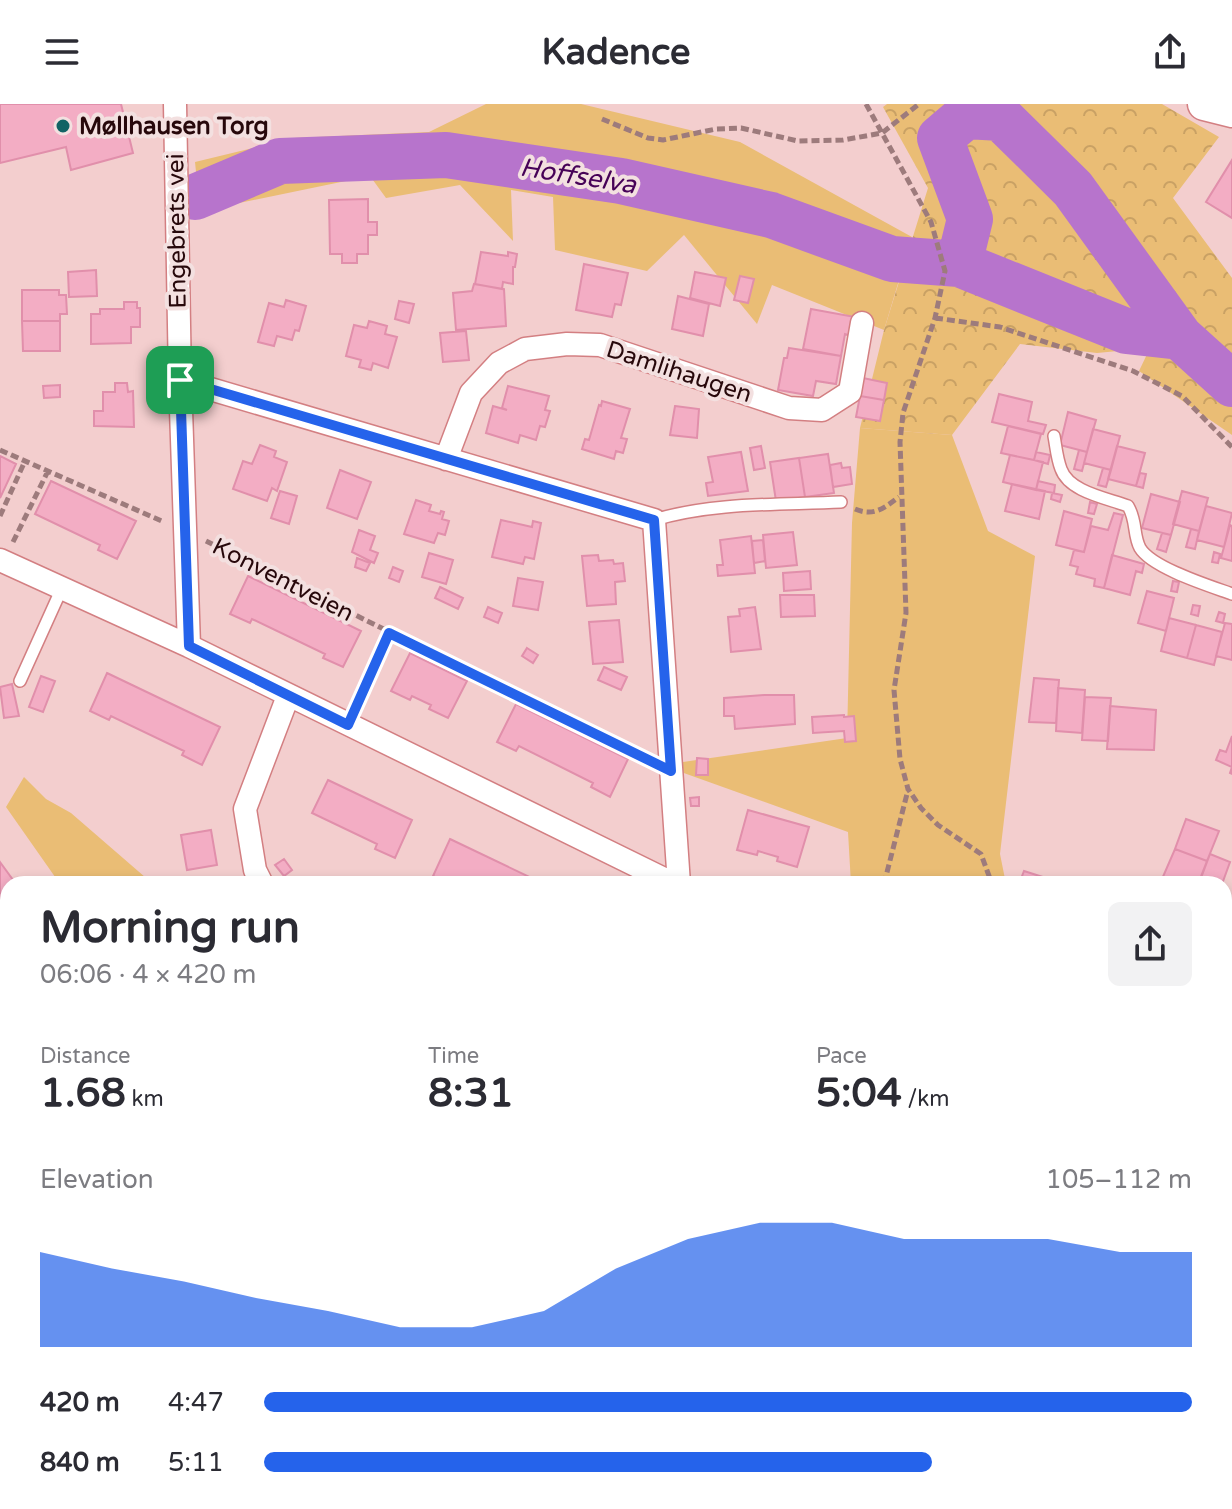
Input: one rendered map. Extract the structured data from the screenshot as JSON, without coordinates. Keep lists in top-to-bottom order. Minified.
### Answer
{"streets":{"street":["Engebrets vei","Damlihaugen"],"path":["Konventveien"]},"crossings":[["Engebrets vei","Konventveien"]],"water":["Hoffselva"],"places":["Møllhausen Torg"],"page":{"header":"Kadence","heading":["Morning run","06:06 · 4 × 420 m"],"stats":[["Distance","1.68 km"],["Time","8:31"],["Pace","5:04 /km"]],"chart":["Elevation","105–112 m"],"list":[{"name":"420 m","note":"4:47"},{"name":"840 m","note":"5:11"}]}}
